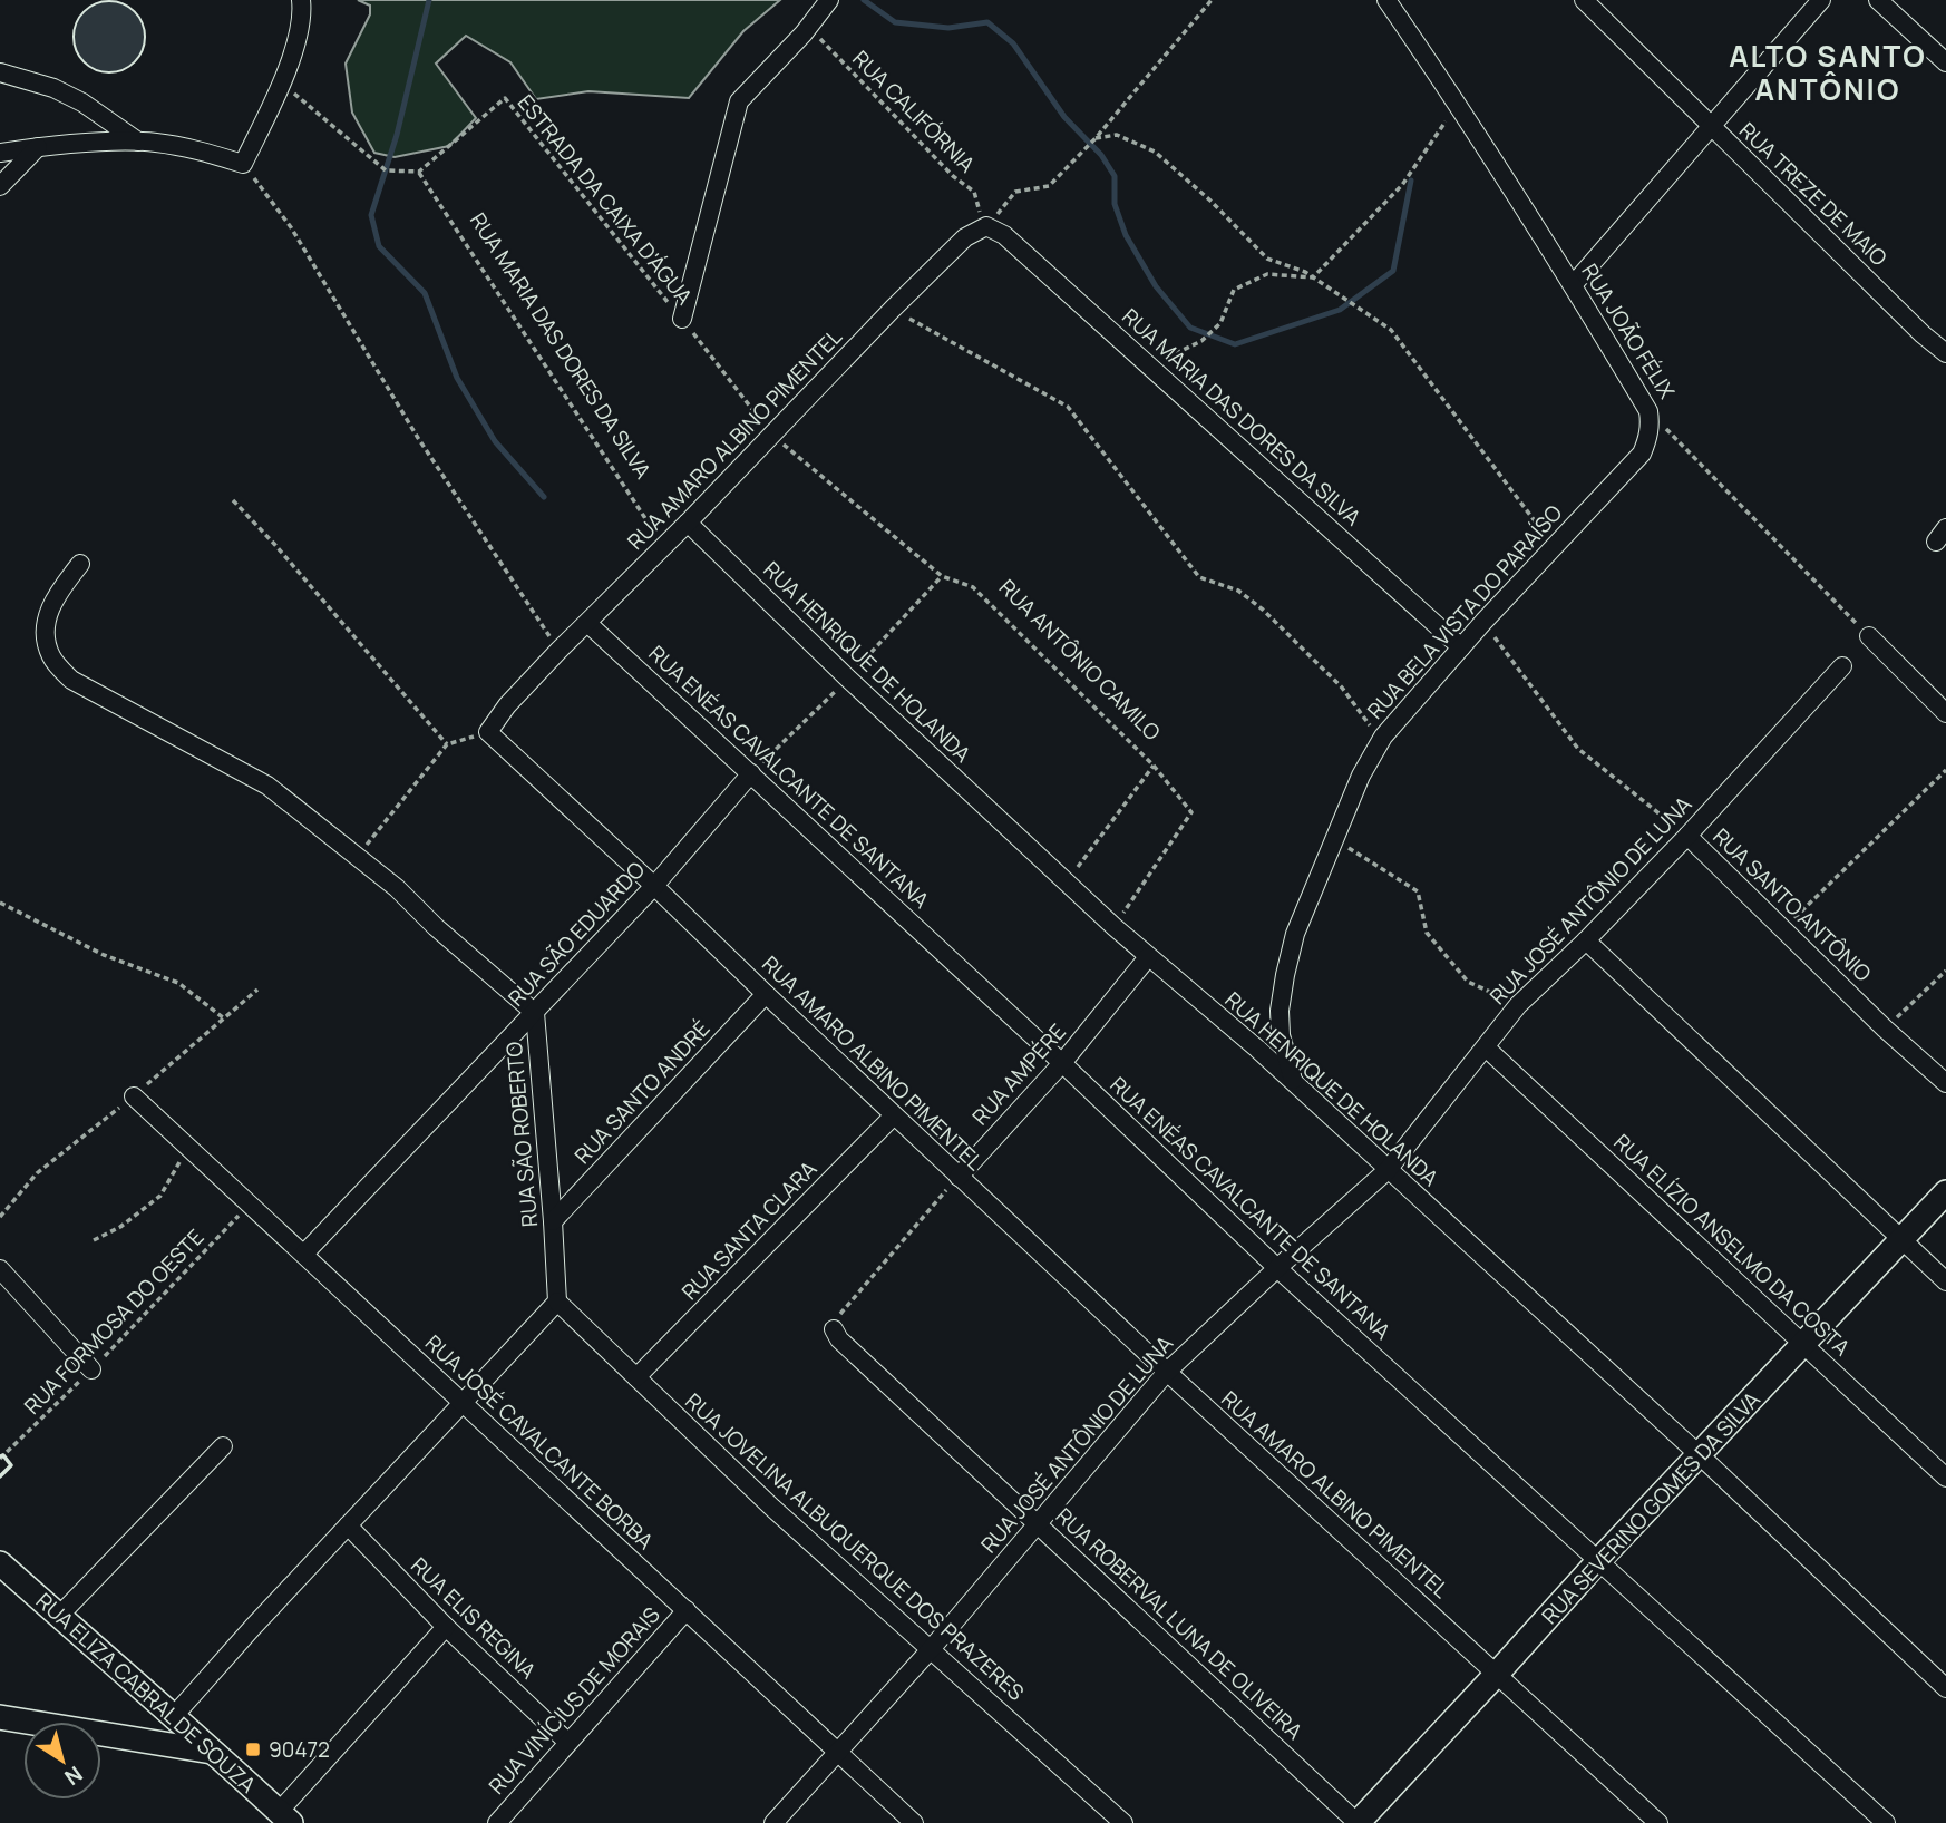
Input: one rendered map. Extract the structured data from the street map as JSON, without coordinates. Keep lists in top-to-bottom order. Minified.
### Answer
{"streets":{"street":["RUA TREZE DE MAIO","RUA JOÃO FÉLIX","RUA MARIA DAS DORES DA SILVA","RUA AMARO ALBINO PIMENTEL","RUA BELA VISTA DO PARAÍSO","RUA HENRIQUE DE HOLANDA","RUA ENÉAS CAVALCANTE DE SANTANA","RUA JOSÉ ANTÔNIO DE LUNA","RUA SANTO ANTÔNIO","RUA SÃO EDUARDO","RUA AMPÉRE","RUA SANTO ANDRÉ","RUA SÃO ROBERTO","RUA SANTA CLARA","RUA ELÍZIO ANSELMO DA COSTA","RUA JOSÉ CAVALCANTE BORBA","RUA SEVERINO GOMES DA SILVA","RUA JOVELINA ALBUQUERQUE DOS PRAZERES","RUA ELIS REGINA","RUA ROBERVAL LUNA DE OLIVEIRA","RUA ELIZA CABRAL DE SOUZA","RUA VINÍCIUS DE MORAIS"],"path":["RUA CALIFÓRNIA","ESTRADA DA CAIXA D'ÁGUA","RUA ANTÔNIO CAMILO","RUA FORMOSA DO OESTE"]},"crossings":[["RUA CALIFÓRNIA","RUA MARIA DAS DORES DA SILVA"],["RUA CALIFÓRNIA","RUA AMARO ALBINO PIMENTEL"],["ESTRADA DA CAIXA D'ÁGUA","RUA MARIA DAS DORES DA SILVA"],["ESTRADA DA CAIXA D'ÁGUA","RUA ANTÔNIO CAMILO"],["RUA JOÃO FÉLIX","RUA BELA VISTA DO PARAÍSO"],["RUA MARIA DAS DORES DA SILVA","RUA AMARO ALBINO PIMENTEL"],["RUA MARIA DAS DORES DA SILVA","RUA BELA VISTA DO PARAÍSO"],["RUA AMARO ALBINO PIMENTEL","RUA ANTÔNIO CAMILO"],["RUA AMARO ALBINO PIMENTEL","RUA HENRIQUE DE HOLANDA"],["RUA AMARO ALBINO PIMENTEL","RUA ENÉAS CAVALCANTE DE SANTANA"],["RUA AMARO ALBINO PIMENTEL","RUA JOSÉ ANTÔNIO DE LUNA"],["RUA AMARO ALBINO PIMENTEL","RUA SÃO EDUARDO"],["RUA AMARO ALBINO PIMENTEL","RUA AMPÉRE"],["RUA AMARO ALBINO PIMENTEL","RUA SANTO ANDRÉ"],["RUA AMARO ALBINO PIMENTEL","RUA SANTA CLARA"],["RUA AMARO ALBINO PIMENTEL","RUA SEVERINO GOMES DA SILVA"],["RUA BELA VISTA DO PARAÍSO","RUA HENRIQUE DE HOLANDA"],["RUA BELA VISTA DO PARAÍSO","RUA SANTO ANTÔNIO"],["RUA ANTÔNIO CAMILO","RUA HENRIQUE DE HOLANDA"],["RUA HENRIQUE DE HOLANDA","RUA JOSÉ ANTÔNIO DE LUNA"],["RUA HENRIQUE DE HOLANDA","RUA AMPÉRE"],["RUA HENRIQUE DE HOLANDA","RUA SEVERINO GOMES DA SILVA"],["RUA ENÉAS CAVALCANTE DE SANTANA","RUA JOSÉ ANTÔNIO DE LUNA"],["RUA ENÉAS CAVALCANTE DE SANTANA","RUA SÃO EDUARDO"],["RUA ENÉAS CAVALCANTE DE SANTANA","RUA AMPÉRE"],["RUA ENÉAS CAVALCANTE DE SANTANA","RUA SEVERINO GOMES DA SILVA"],["RUA JOSÉ ANTÔNIO DE LUNA","RUA SANTO ANTÔNIO"],["RUA JOSÉ ANTÔNIO DE LUNA","RUA ELÍZIO ANSELMO DA COSTA"],["RUA JOSÉ ANTÔNIO DE LUNA","RUA JOSÉ CAVALCANTE BORBA"],["RUA JOSÉ ANTÔNIO DE LUNA","RUA JOVELINA ALBUQUERQUE DOS PRAZERES"],["RUA JOSÉ ANTÔNIO DE LUNA","RUA ROBERVAL LUNA DE OLIVEIRA"],["RUA SÃO EDUARDO","RUA SÃO ROBERTO"],["RUA SÃO EDUARDO","RUA JOSÉ CAVALCANTE BORBA"],["RUA SANTO ANDRÉ","RUA SÃO ROBERTO"],["RUA SÃO ROBERTO","RUA JOVELINA ALBUQUERQUE DOS PRAZERES"],["RUA SANTA CLARA","RUA JOVELINA ALBUQUERQUE DOS PRAZERES"],["RUA ELÍZIO ANSELMO DA COSTA","RUA SEVERINO GOMES DA SILVA"],["RUA FORMOSA DO OESTE","RUA JOSÉ CAVALCANTE BORBA"],["RUA JOSÉ CAVALCANTE BORBA","RUA VINÍCIUS DE MORAIS"],["RUA SEVERINO GOMES DA SILVA","RUA ROBERVAL LUNA DE OLIVEIRA"],["RUA ELIS REGINA","RUA VINÍCIUS DE MORAIS"]],"districts":["ALTO SANTO ANTÔNIO"],"places":{"transit":["90472"]},"north":"bottom right"}
